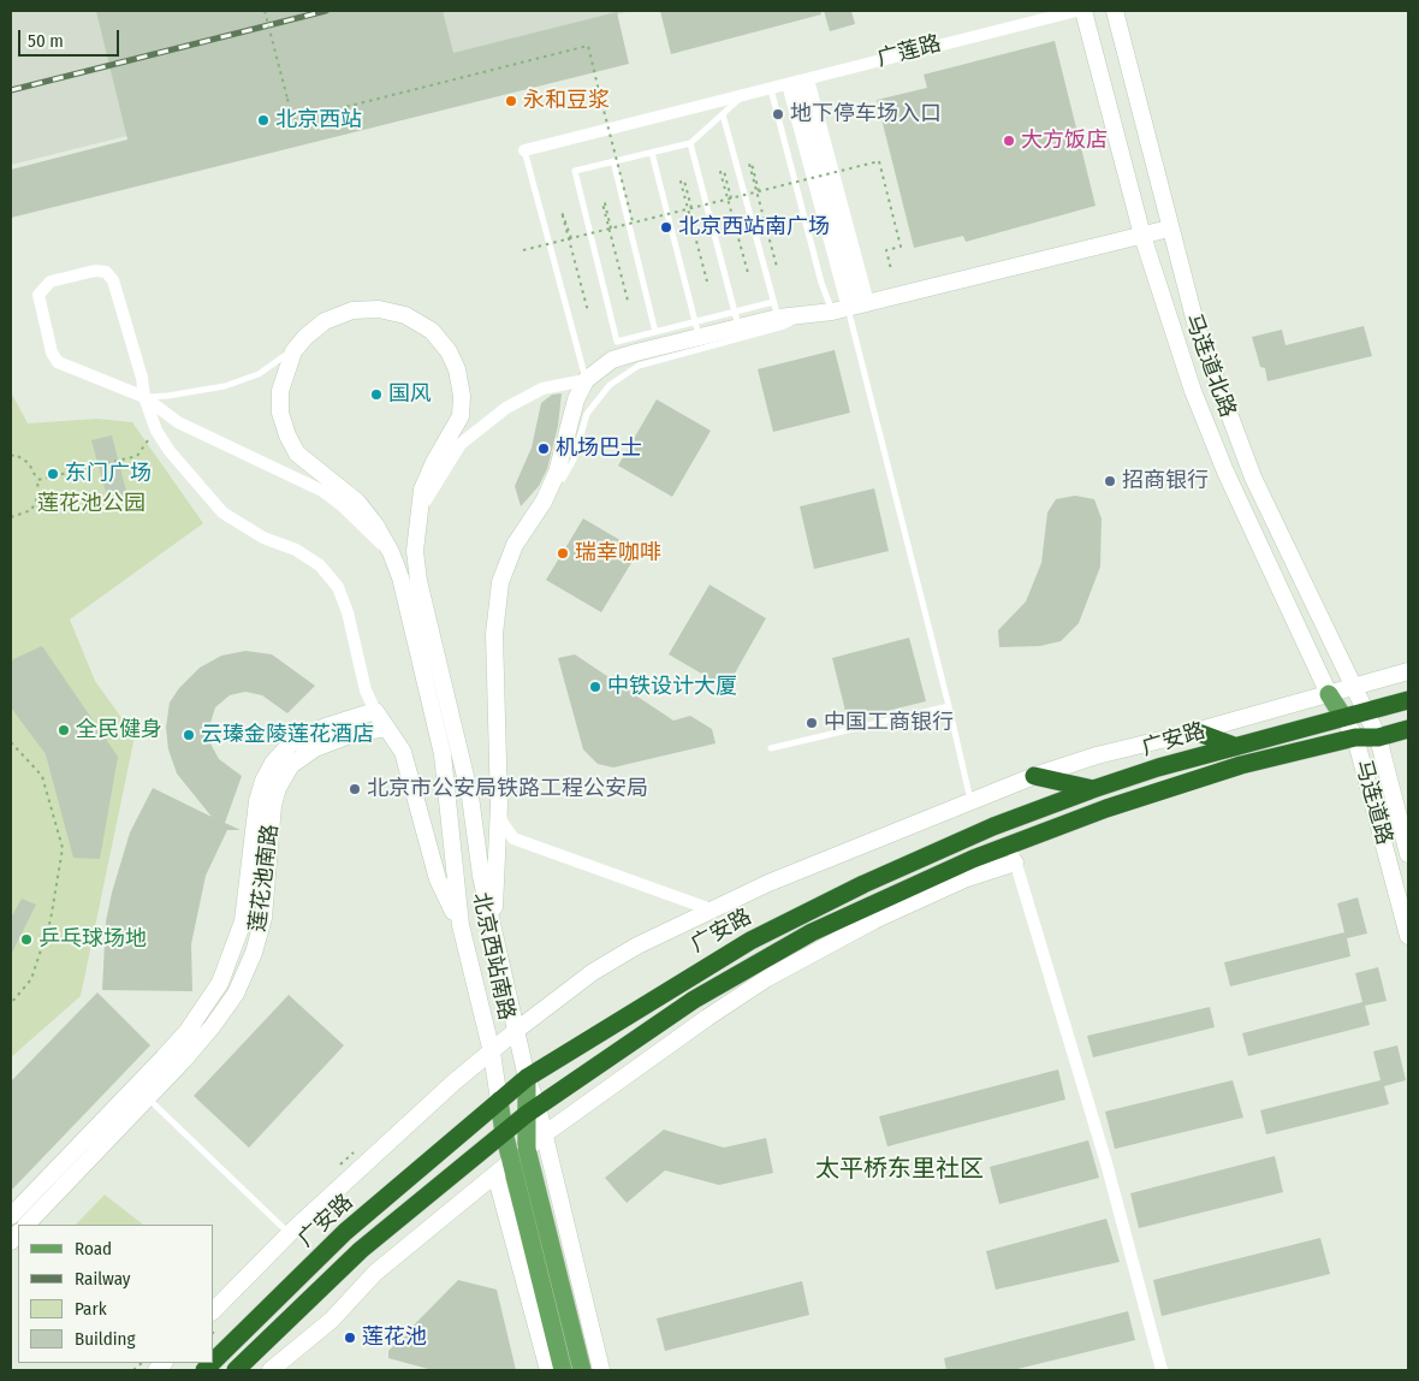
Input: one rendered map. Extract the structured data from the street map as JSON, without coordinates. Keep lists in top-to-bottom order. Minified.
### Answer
{"streets":{"highway":["广安路"],"main road":["马连道北路","马连道路","莲花池南路","北京西站南路"],"street":["广莲路"]},"crossings":[["马连道北路","广安路"],["马连道北路","马连道路"],["广安路","马连道路"],["广安路","北京西站南路"]],"districts":["太平桥东里社区"],"parks":["莲花池公园"],"places":["永和豆浆","地下停车场入口","北京西站","大方饭店","北京西站南广场","国风","机场巴士","东门广场","招商银行","瑞幸咖啡","中铁设计大厦","中国工商银行","全民健身","云瑧金陵莲花酒店","北京市公安局铁路工程公安局","乒乓球场地","莲花池"],"legend":["Road","Railway","Park","Building"],"scale_bar":"50 m"}
